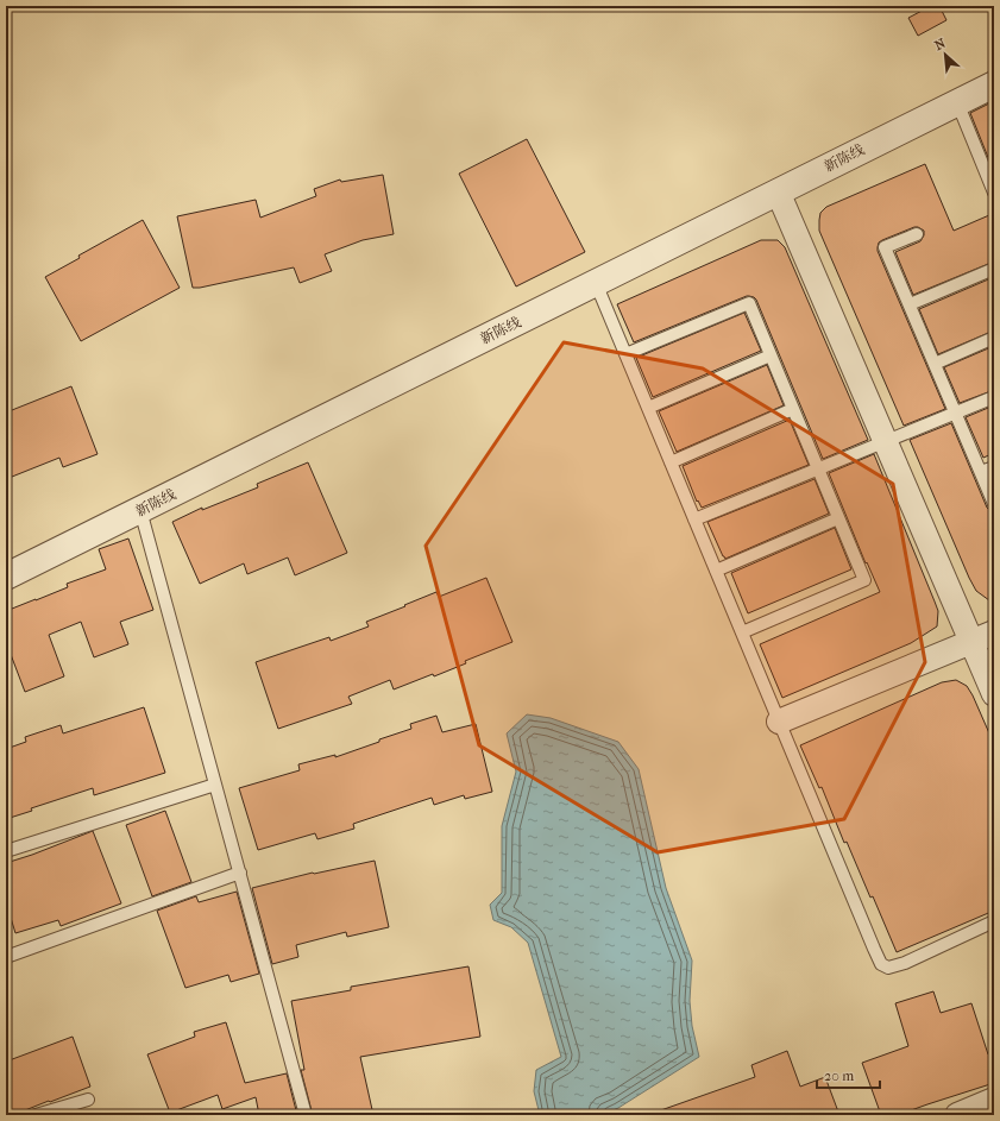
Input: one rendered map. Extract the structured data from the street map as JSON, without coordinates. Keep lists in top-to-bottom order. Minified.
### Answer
{"streets":{"street":["新陈线"]},"scale_bar":"20 m","north":"top left"}
